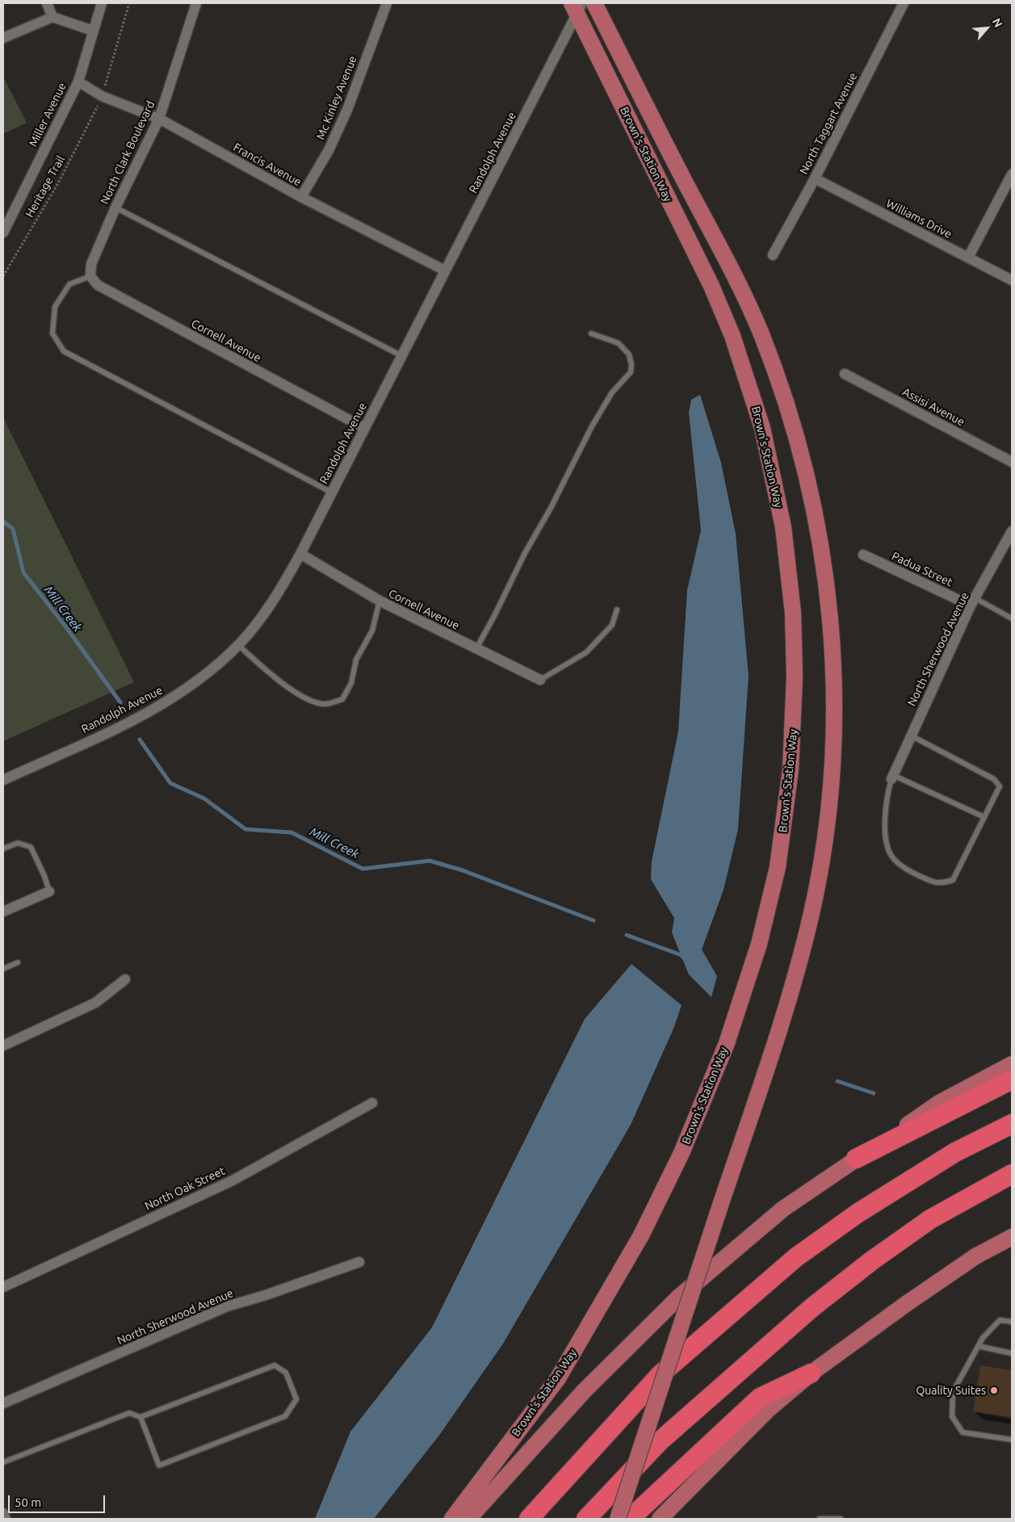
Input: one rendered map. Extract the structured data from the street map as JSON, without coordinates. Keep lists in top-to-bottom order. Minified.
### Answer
{"streets":{"main road":["Brown's Station Way"],"street":["Mc Kinley Avenue","Miller Avenue","North Taggart Avenue","North Clark Boulevard","Randolph Avenue","Francis Avenue","Williams Drive","Cornell Avenue","Assisi Avenue","Padua Street","North Sherwood Avenue","North Oak Street"],"path":["Heritage Trail"]},"crossings":[["Mc Kinley Avenue","Francis Avenue"],["Miller Avenue","Francis Avenue"],["North Taggart Avenue","Williams Drive"],["North Clark Boulevard","Francis Avenue"],["North Clark Boulevard","Cornell Avenue"],["Randolph Avenue","Brown's Station Way"],["Randolph Avenue","Francis Avenue"],["Randolph Avenue","Cornell Avenue"],["Padua Street","North Sherwood Avenue"]],"water":["Mill Creek"],"places":["Quality Suites"],"scale_bar":"50 m","north":"top right"}
